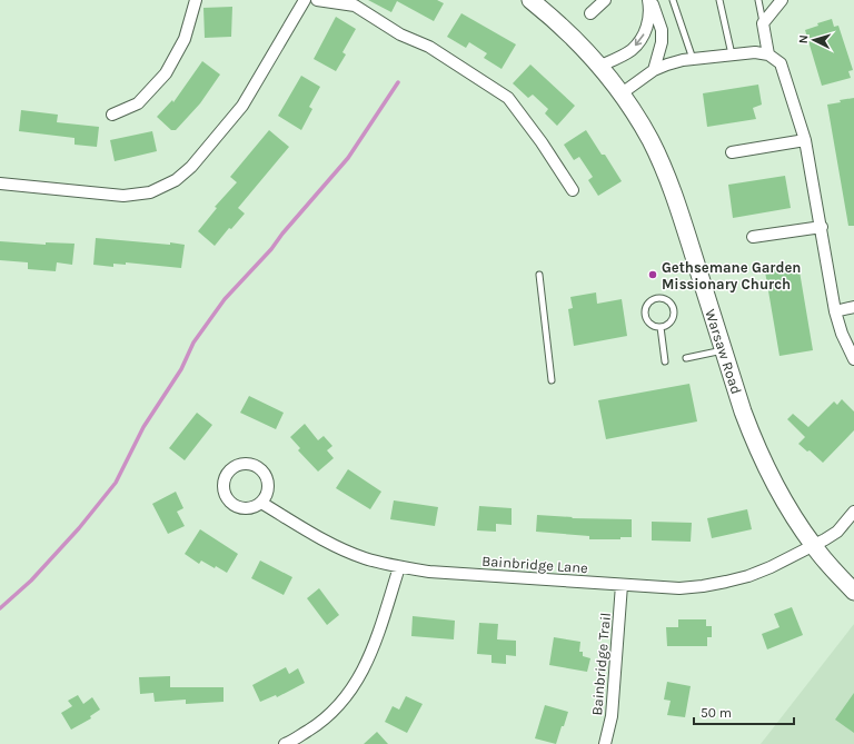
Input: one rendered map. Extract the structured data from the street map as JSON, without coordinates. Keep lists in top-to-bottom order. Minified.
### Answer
{"streets":{"street":["Warsaw Road","Bainbridge Lane","Bainbridge Trail"]},"crossings":[["Warsaw Road","Bainbridge Lane"],["Bainbridge Lane","Bainbridge Trail"]],"places":["Gethsemane Garden Missionary Church"],"scale_bar":"50 m","north":"left"}
